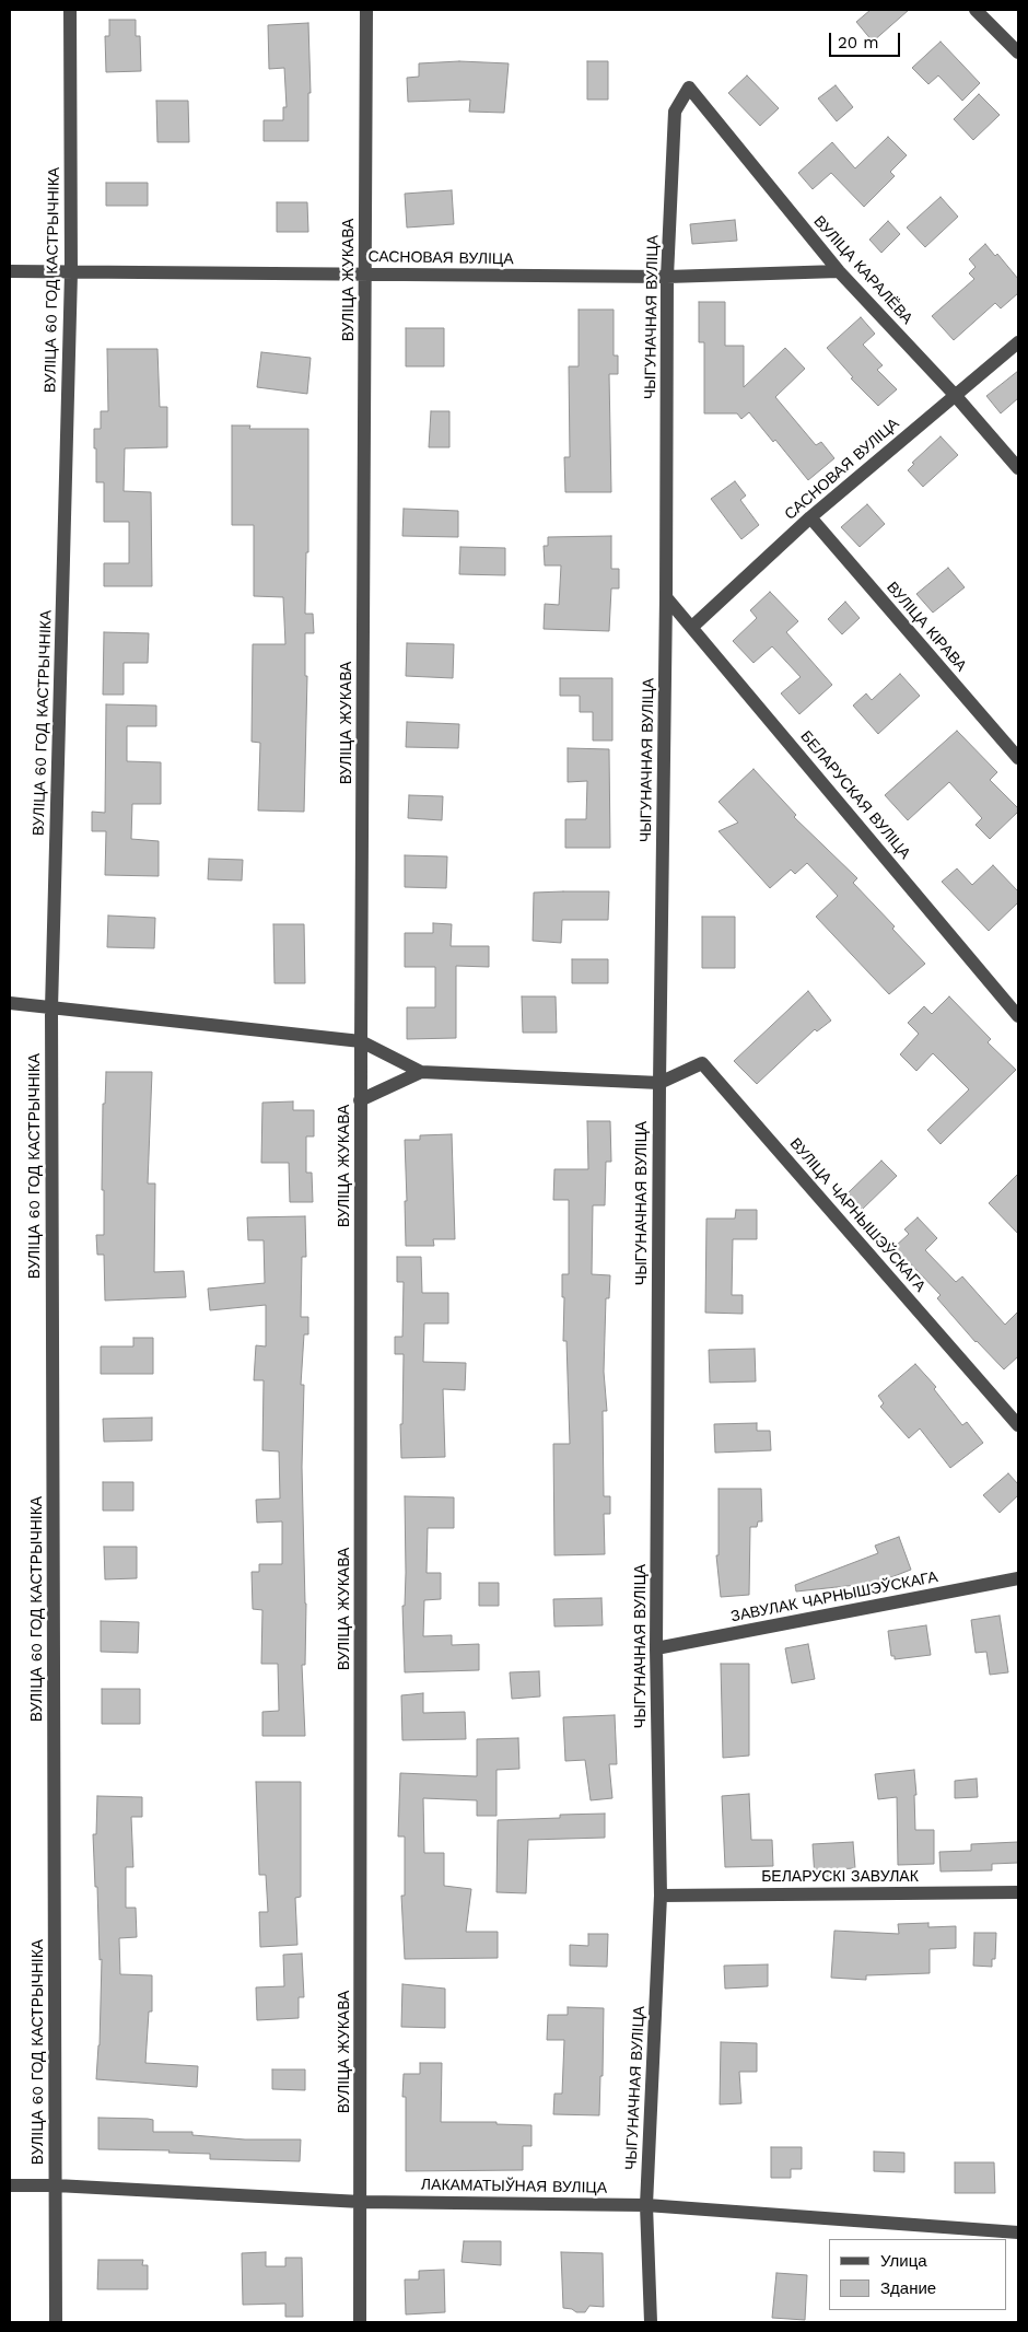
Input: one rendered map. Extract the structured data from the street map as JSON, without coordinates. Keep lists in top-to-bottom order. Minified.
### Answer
{"streets":{"street":["САСНОВАЯ ВУЛІЦА","ВУЛІЦА КАРАЛЁВА","ВУЛІЦА 60 ГОД КАСТРЫЧНІКА","ВУЛІЦА ЖУКАВА","ЧЫГУНАЧНАЯ ВУЛІЦА","ВУЛІЦА КІРАВА","БЕЛАРУСКАЯ ВУЛІЦА","ВУЛІЦА ЧАРНЫШЭЎСКАГА","ЗАВУЛАК ЧАРНЫШЭЎСКАГА","БЕЛАРУСКІ ЗАВУЛАК","ЛАКАМАТЫЎНАЯ ВУЛІЦА"]},"crossings":[["САСНОВАЯ ВУЛІЦА","ВУЛІЦА КАРАЛЁВА"],["САСНОВАЯ ВУЛІЦА","ВУЛІЦА 60 ГОД КАСТРЫЧНІКА"],["САСНОВАЯ ВУЛІЦА","ВУЛІЦА ЖУКАВА"],["САСНОВАЯ ВУЛІЦА","ЧЫГУНАЧНАЯ ВУЛІЦА"],["САСНОВАЯ ВУЛІЦА","ВУЛІЦА КІРАВА"],["САСНОВАЯ ВУЛІЦА","БЕЛАРУСКАЯ ВУЛІЦА"],["ВУЛІЦА КАРАЛЁВА","ЧЫГУНАЧНАЯ ВУЛІЦА"],["ВУЛІЦА 60 ГОД КАСТРЫЧНІКА","ЛАКАМАТЫЎНАЯ ВУЛІЦА"],["ВУЛІЦА ЖУКАВА","ЛАКАМАТЫЎНАЯ ВУЛІЦА"],["ЧЫГУНАЧНАЯ ВУЛІЦА","БЕЛАРУСКАЯ ВУЛІЦА"],["ЧЫГУНАЧНАЯ ВУЛІЦА","ВУЛІЦА ЧАРНЫШЭЎСКАГА"],["ЧЫГУНАЧНАЯ ВУЛІЦА","ЗАВУЛАК ЧАРНЫШЭЎСКАГА"],["ЧЫГУНАЧНАЯ ВУЛІЦА","БЕЛАРУСКІ ЗАВУЛАК"],["ЧЫГУНАЧНАЯ ВУЛІЦА","ЛАКАМАТЫЎНАЯ ВУЛІЦА"]],"legend":["Улица","Здание"],"scale_bar":"20 m"}
